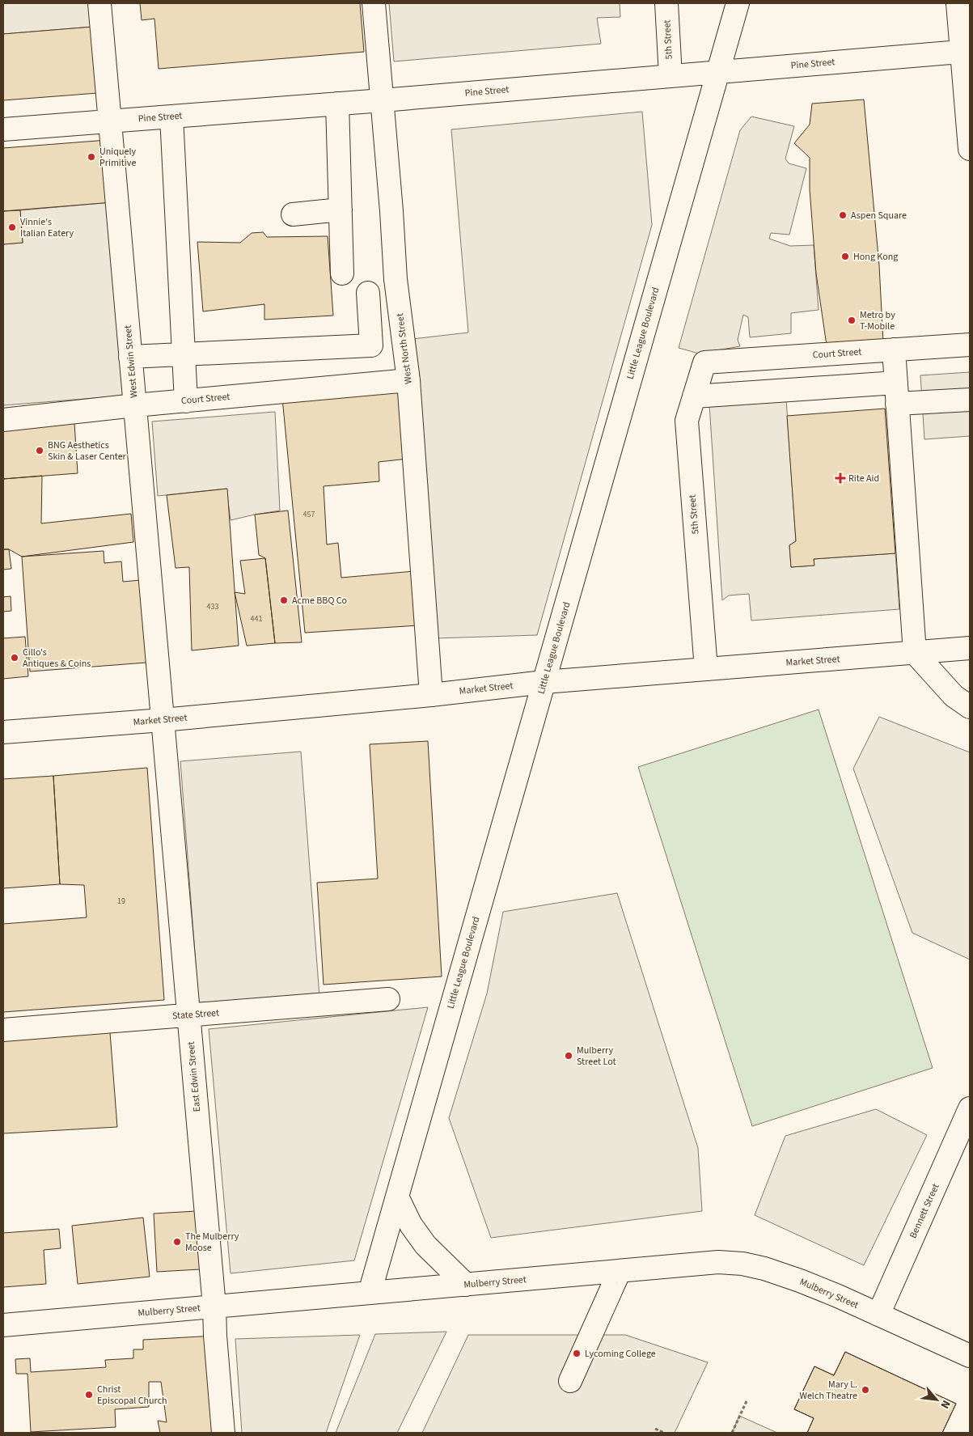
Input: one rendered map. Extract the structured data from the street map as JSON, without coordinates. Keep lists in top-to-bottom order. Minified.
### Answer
{"streets":{"street":["5th Street","Pine Street","Little League Boulevard","West North Street","Court Street","West Edwin Street","Market Street","State Street","East Edwin Street","Bennett Street","Mulberry Street"]},"crossings":[["5th Street","Pine Street"],["5th Street","Court Street"],["5th Street","Market Street"],["Pine Street","Little League Boulevard"],["Pine Street","West North Street"],["Pine Street","West Edwin Street"],["Little League Boulevard","Market Street"],["Little League Boulevard","Mulberry Street"],["West North Street","Court Street"],["West North Street","Market Street"],["Court Street","West Edwin Street"],["West Edwin Street","Market Street"],["West Edwin Street","East Edwin Street"],["Market Street","East Edwin Street"],["State Street","East Edwin Street"],["East Edwin Street","Mulberry Street"],["Bennett Street","Mulberry Street"]],"places":{"other":["Uniquely Primitive","Aspen Square","Vinnie's Italian Eatery","Hong Kong","Metro by T-Mobile","BNG Aesthetics Skin & Laser Center","Acme BBQ Co","Cillo's Antiques & Coins","Mulberry Street Lot","The Mulberry Moose","Lycoming College","Mary L. Welch Theatre","Christ Episcopal Church"],"health":["Rite Aid"]},"house_numbers":["457","433","441","19"],"north":"bottom right"}
